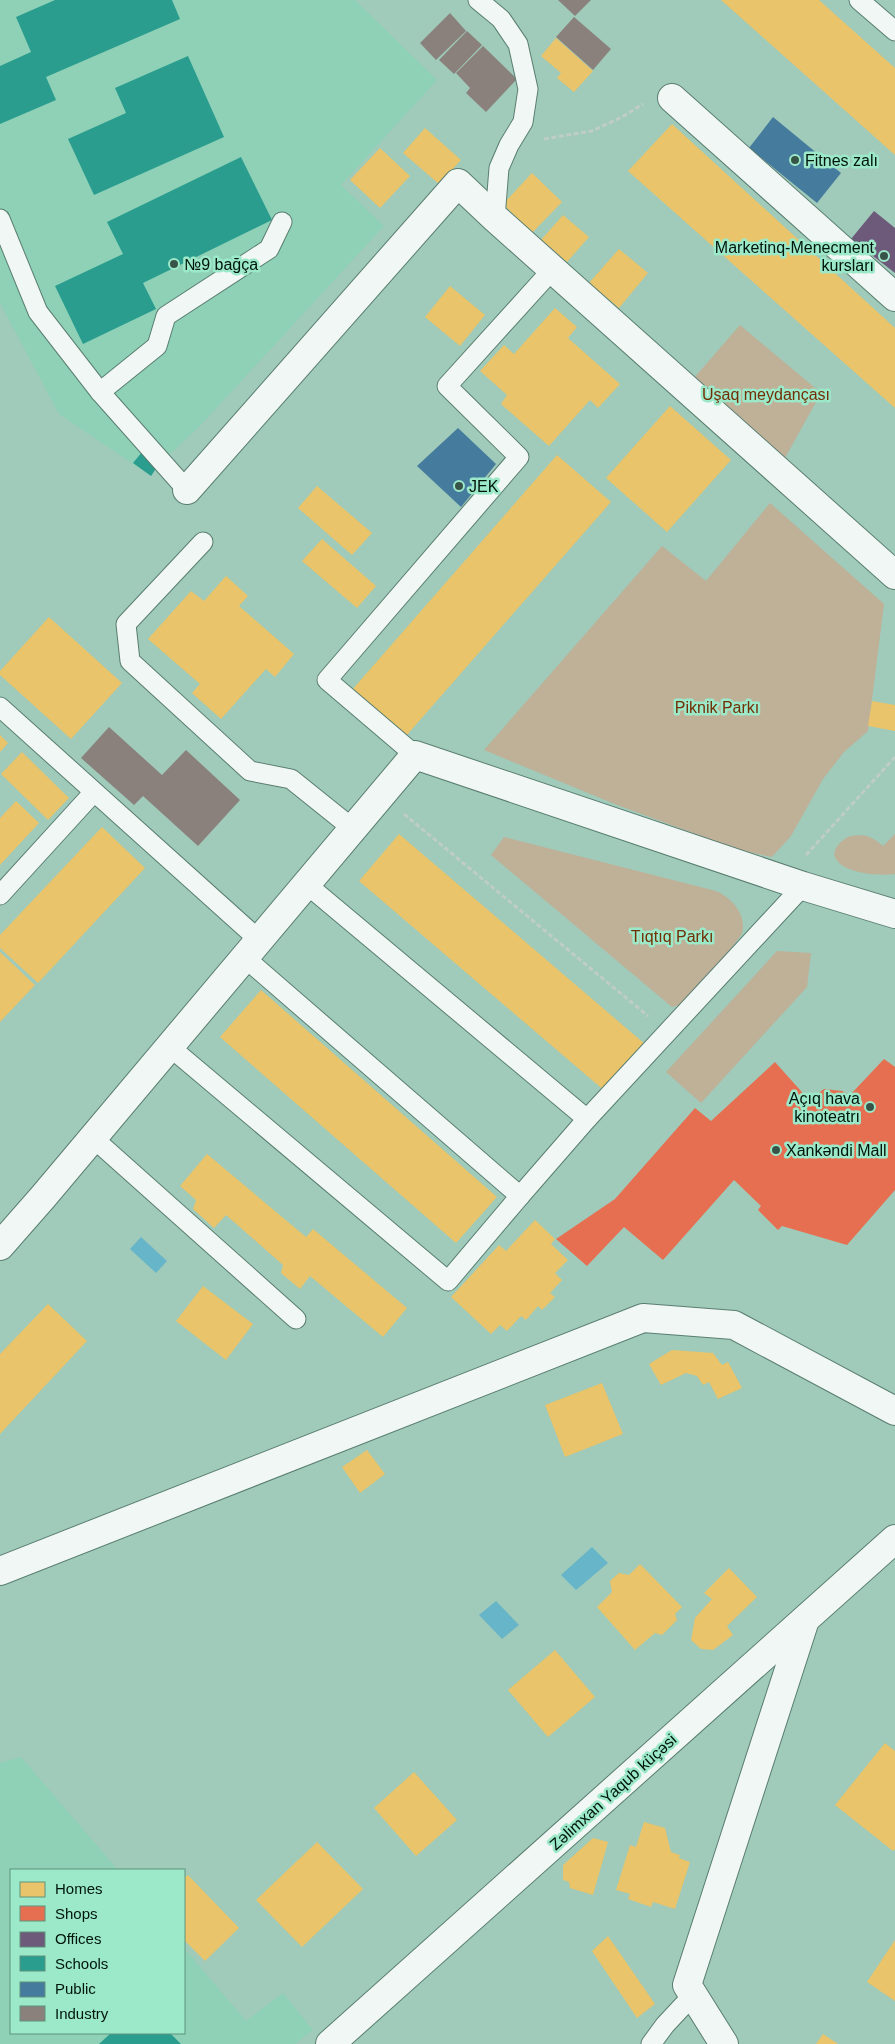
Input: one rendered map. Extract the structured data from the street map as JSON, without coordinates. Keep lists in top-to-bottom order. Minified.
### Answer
{"streets":{"street":["Zəlimxan Yaqub küçəsi"]},"parks":["Uşaq meydançası","Piknik Parkı","Tıqtıq Parkı"],"places":["Fitnes zalı","Marketinq-Menecment kursları","№9 bağça","JEK","Açıq hava kinoteatrı","Xankəndi Mall"],"legend":["Homes","Shops","Offices","Schools","Public","Industry"]}
